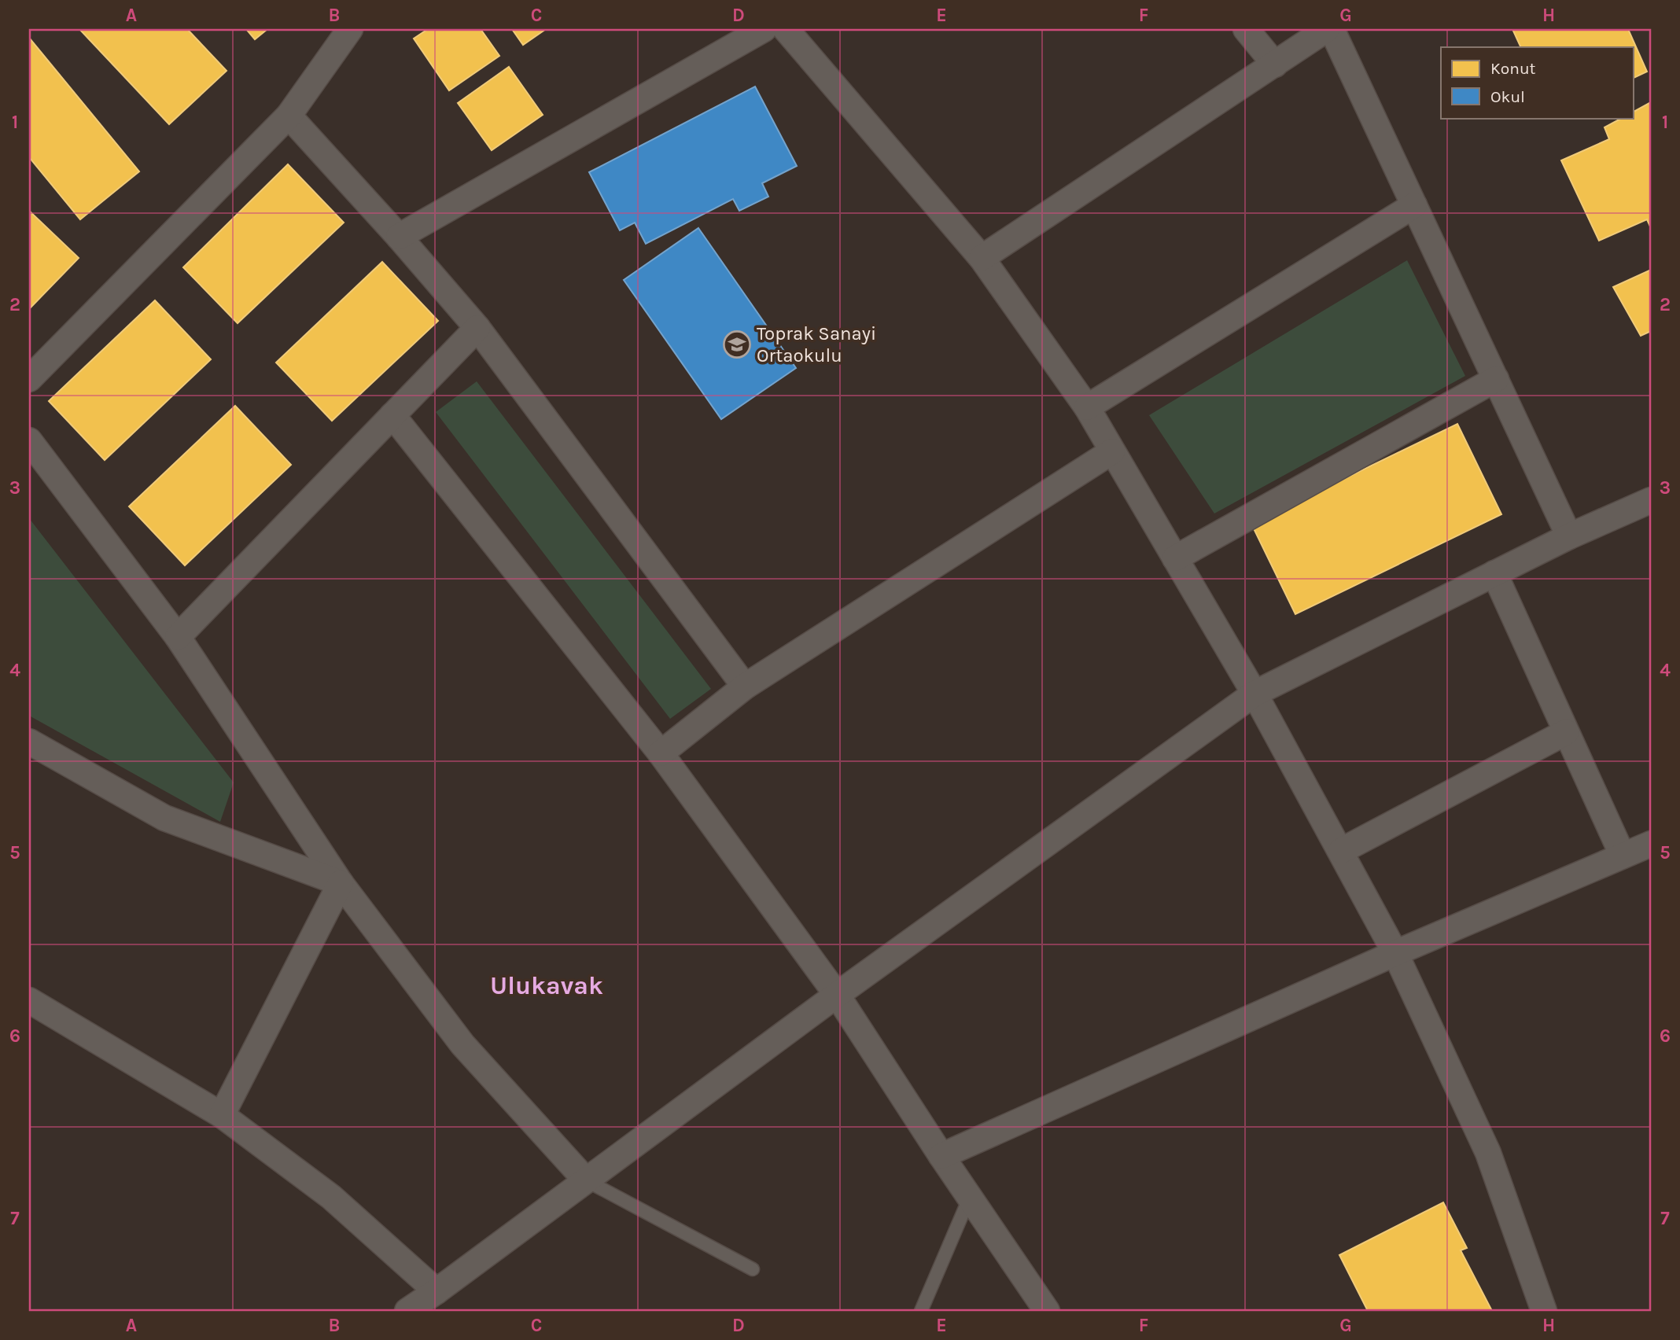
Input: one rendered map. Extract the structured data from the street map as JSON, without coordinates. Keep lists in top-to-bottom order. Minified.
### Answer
{"districts":["Ulukavak"],"places":{"school or university":["Toprak Sanayi Ortaokulu"]},"legend":["Konut","Okul"],"grid":{"columns":["A","B","C","D","E","F","G","H"],"rows":["1","2","3","4","5","6","7"]}}
